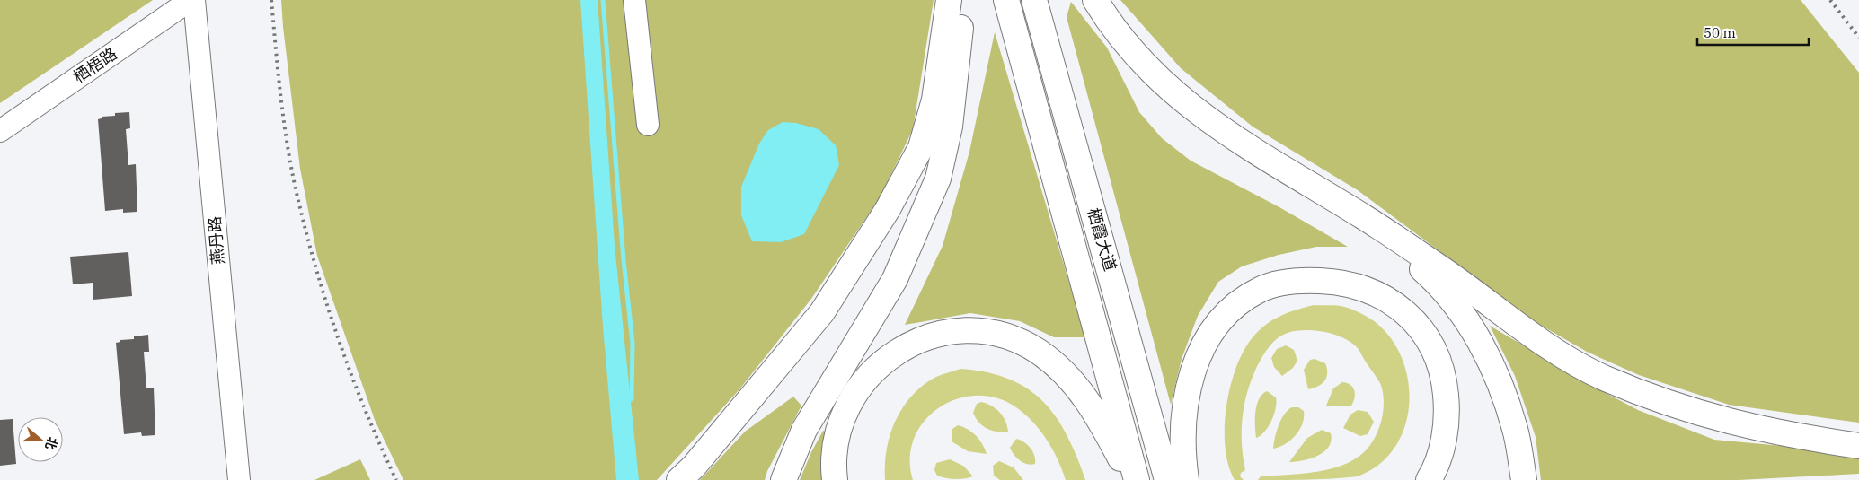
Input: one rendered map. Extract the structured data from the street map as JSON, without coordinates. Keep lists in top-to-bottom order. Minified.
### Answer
{"streets":{"highway":["栖霞大道"],"street":["栖梧路","燕丹路"]},"crossings":[["栖梧路","燕丹路"]],"scale_bar":"50 m","north":"right"}
